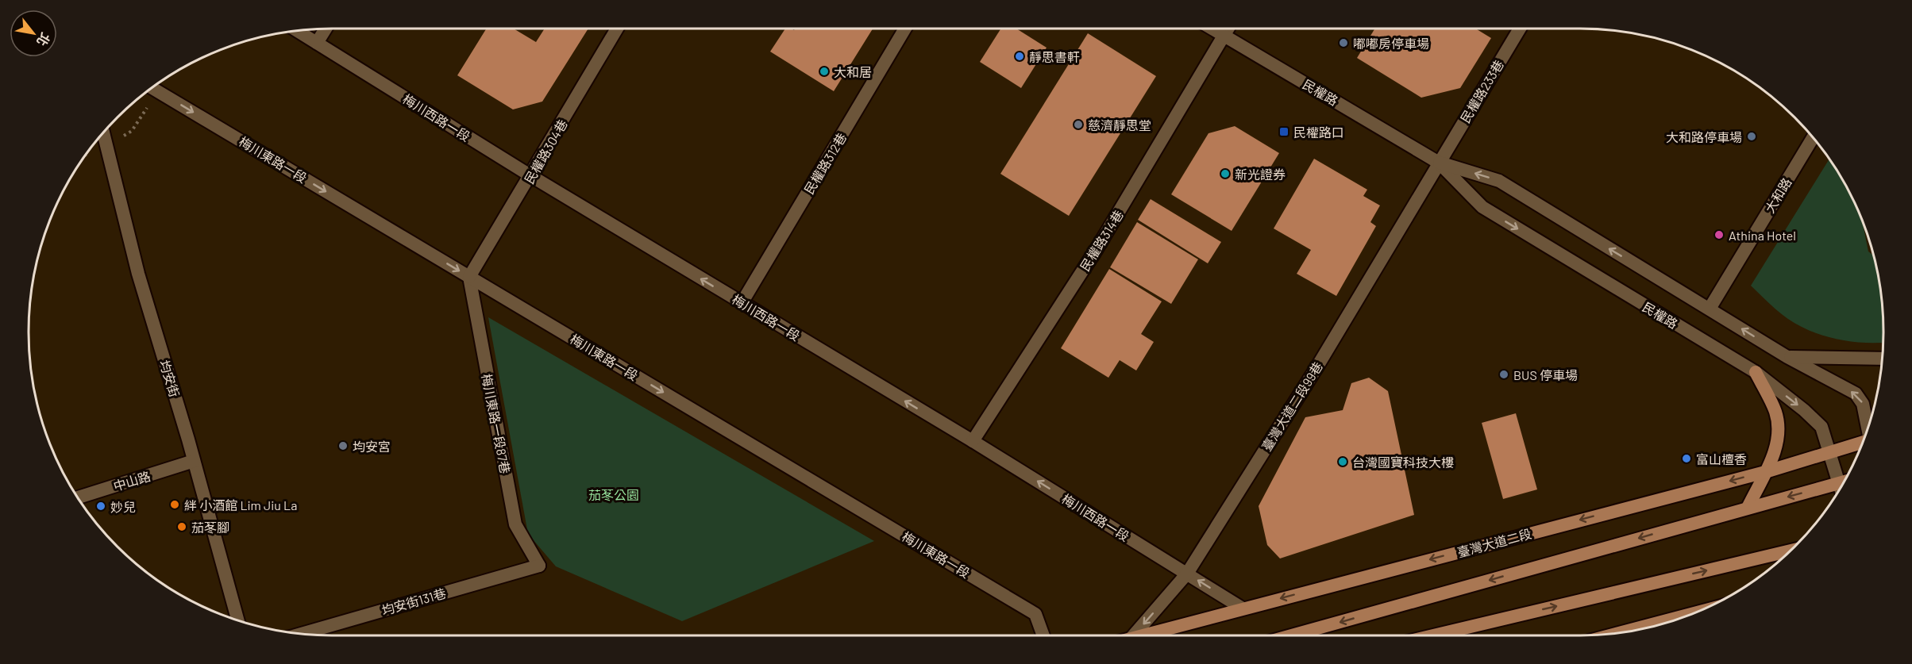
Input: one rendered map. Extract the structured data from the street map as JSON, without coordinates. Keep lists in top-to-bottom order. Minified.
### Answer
{"streets":{"main road":["臺灣大道二段"],"street":["民權路233巷","民權路","梅川西路一段","民權路304巷","梅川東路一段","民權路312巷","大和路","民權路314巷","均安街","臺灣大道二段99巷","梅川東路一段87巷","中山路","均安街131巷"]},"crossings":[["民權路233巷","民權路"],["民權路233巷","臺灣大道二段99巷"],["民權路","大和路"],["民權路","民權路314巷"],["民權路","臺灣大道二段99巷"],["民權路","臺灣大道二段"],["梅川西路一段","民權路304巷"],["梅川西路一段","民權路312巷"],["梅川西路一段","民權路314巷"],["梅川西路一段","臺灣大道二段99巷"],["梅川西路一段","臺灣大道二段"],["民權路304巷","梅川東路一段"],["民權路304巷","梅川東路一段87巷"],["梅川東路一段","梅川東路一段87巷"],["均安街","中山路"],["梅川東路一段87巷","均安街131巷"]],"one_way":["梅川西路一段","梅川東路一段"],"parks":["茄苳公園"],"places":{"other":["嘟嘟房停車場","靜思書軒","大和居","慈濟靜思堂","大和路停車場","新光證券","Athina Hotel","BUS 停車場","均安宮","富山檀香","台灣國寶科技大樓","絆 小酒館 Lim Jiu La","妙兒","茄苳腳"],"transit":["民權路口"]},"north":"bottom right"}
